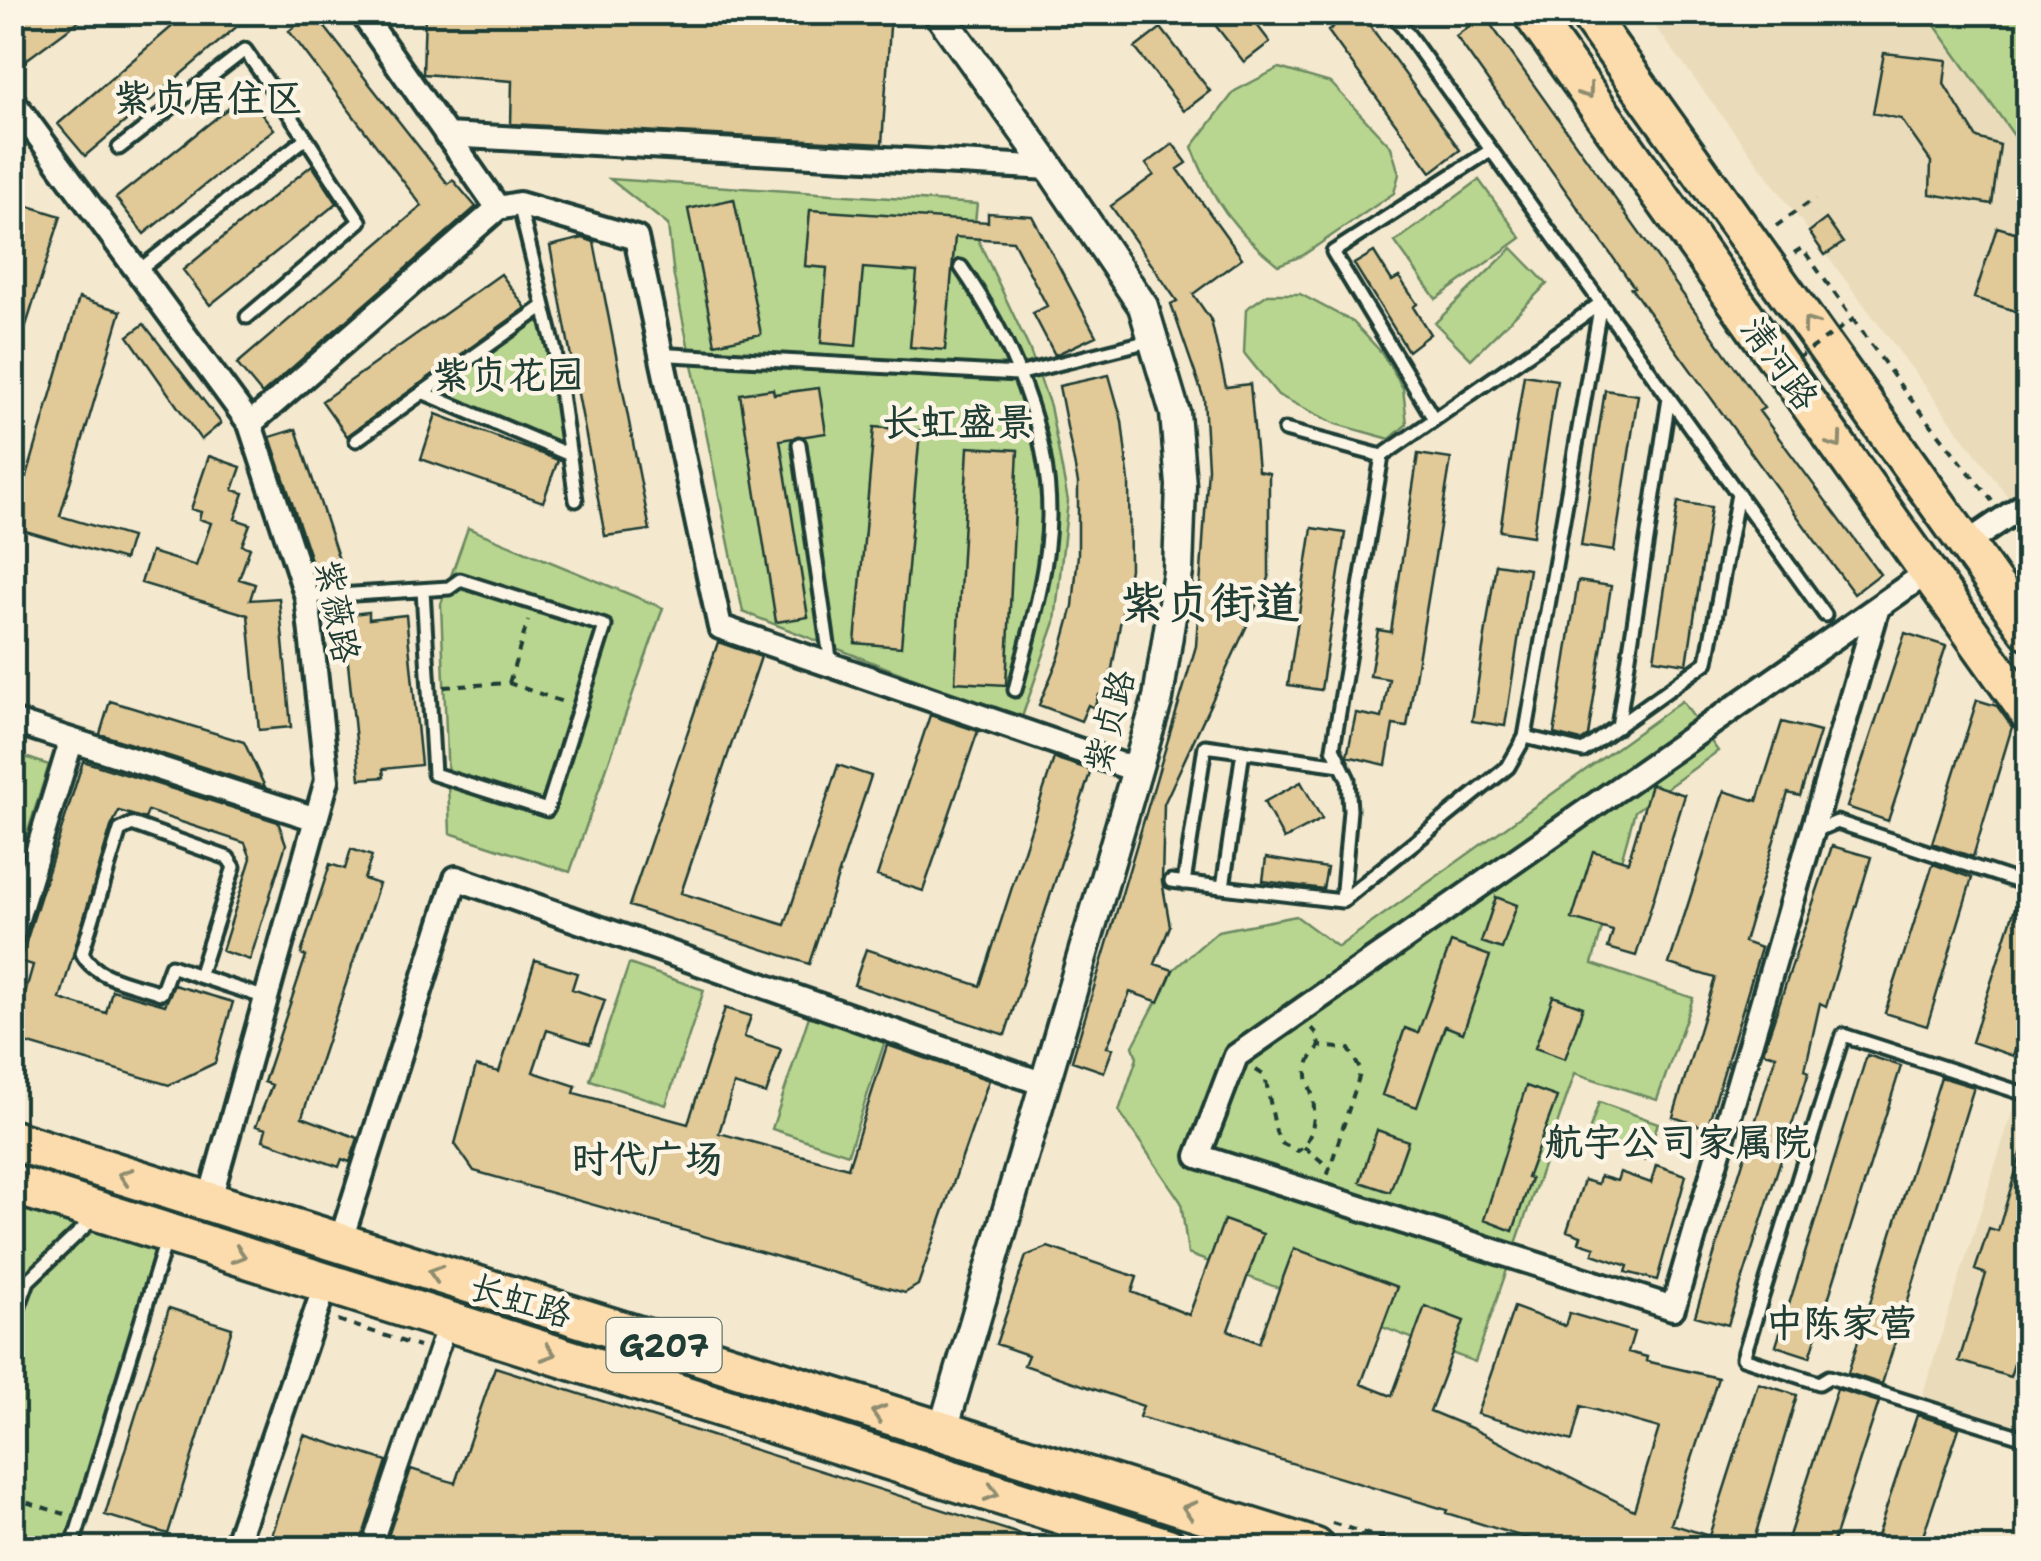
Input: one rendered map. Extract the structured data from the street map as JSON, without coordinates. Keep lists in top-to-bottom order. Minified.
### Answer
{"streets":{"highway":["长虹路","G207"],"main road":["清河路"],"street":["紫薇路","紫贞路"]},"crossings":[["紫薇路","长虹路"],["紫贞路","长虹路"]],"districts":["紫贞居住区","紫贞花园","长虹盛景","紫贞街道","航宇公司家属院","时代广场","中陈家营"]}
